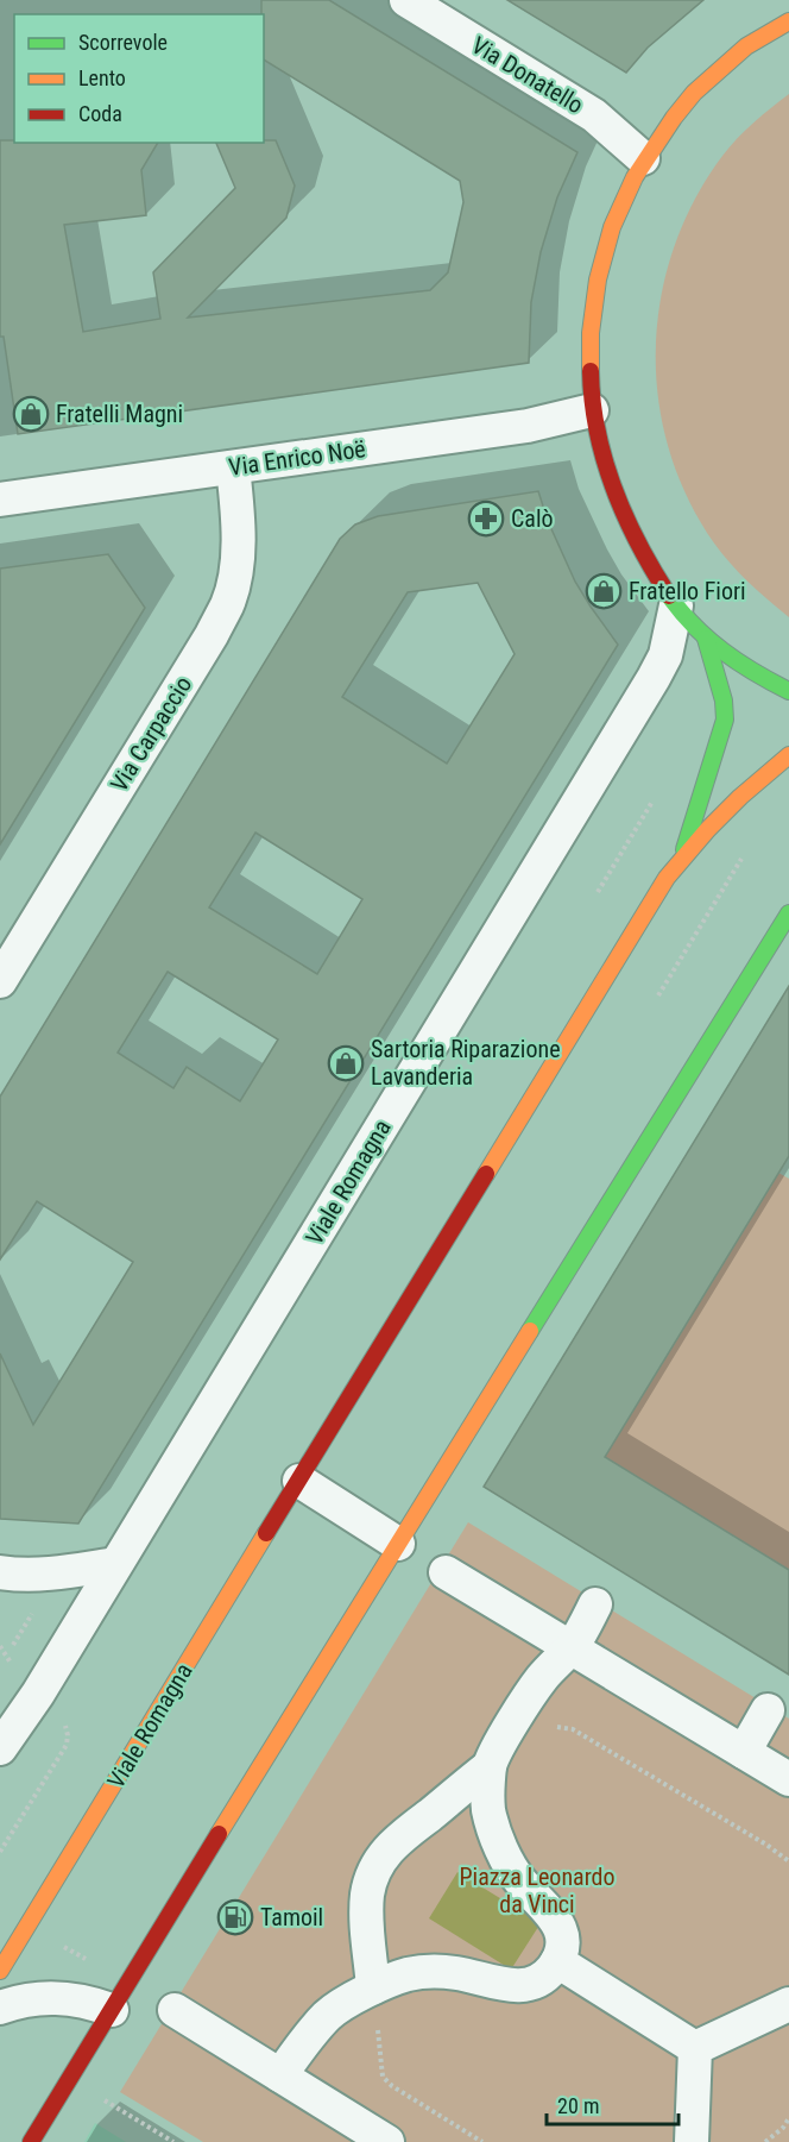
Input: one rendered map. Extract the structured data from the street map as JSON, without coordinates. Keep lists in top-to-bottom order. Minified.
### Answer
{"streets":{"main road":["Viale Romagna"],"street":["Via Donatello","Via Enrico Noë","Via Carpaccio"]},"crossings":[["Via Enrico Noë","Via Carpaccio"]],"parks":["Piazza Leonardo da Vinci"],"places":{"shop":["Fratelli Magni","Fratello Fiori","Sartoria Riparazione Lavanderia"],"pharmacy":["Calò"],"fuel station":["Tamoil"]},"legend":["Scorrevole","Lento","Coda"],"scale_bar":"20 m"}
